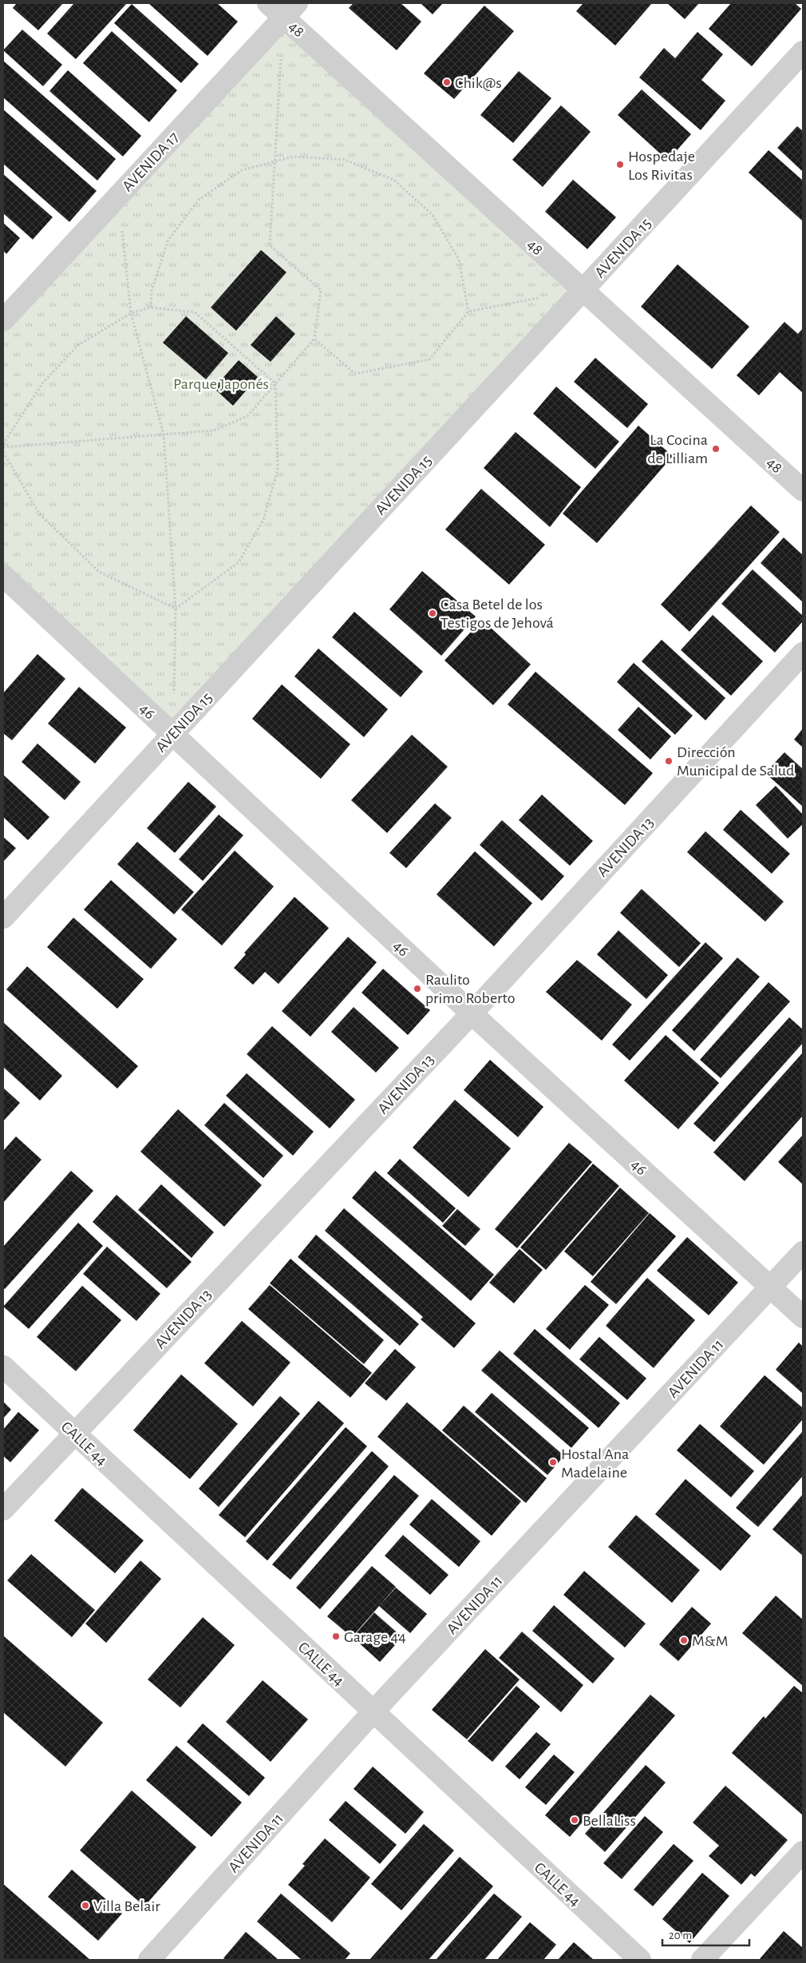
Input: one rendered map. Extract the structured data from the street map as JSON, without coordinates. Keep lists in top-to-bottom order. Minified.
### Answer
{"streets":{"street":["48","AVENIDA 17","AVENIDA 15","46","AVENIDA 13","AVENIDA 11","CALLE 44"]},"crossings":[["48","AVENIDA 17"],["48","AVENIDA 15"],["AVENIDA 15","46"],["46","AVENIDA 13"],["46","AVENIDA 11"],["AVENIDA 13","CALLE 44"],["AVENIDA 11","CALLE 44"]],"parks":["Parque Japonés"],"places":["Chik@s","Hospedaje Los Rivitas","La Cocina de Lilliam","Casa Betel de los Testigos de Jehová","Dirección Municipal de Salud","Raulito primo Roberto","Hostal Ana Madelaine","Garage 44","M&M","BellaLiss","Villa Belair"],"scale_bar":"20 m"}
